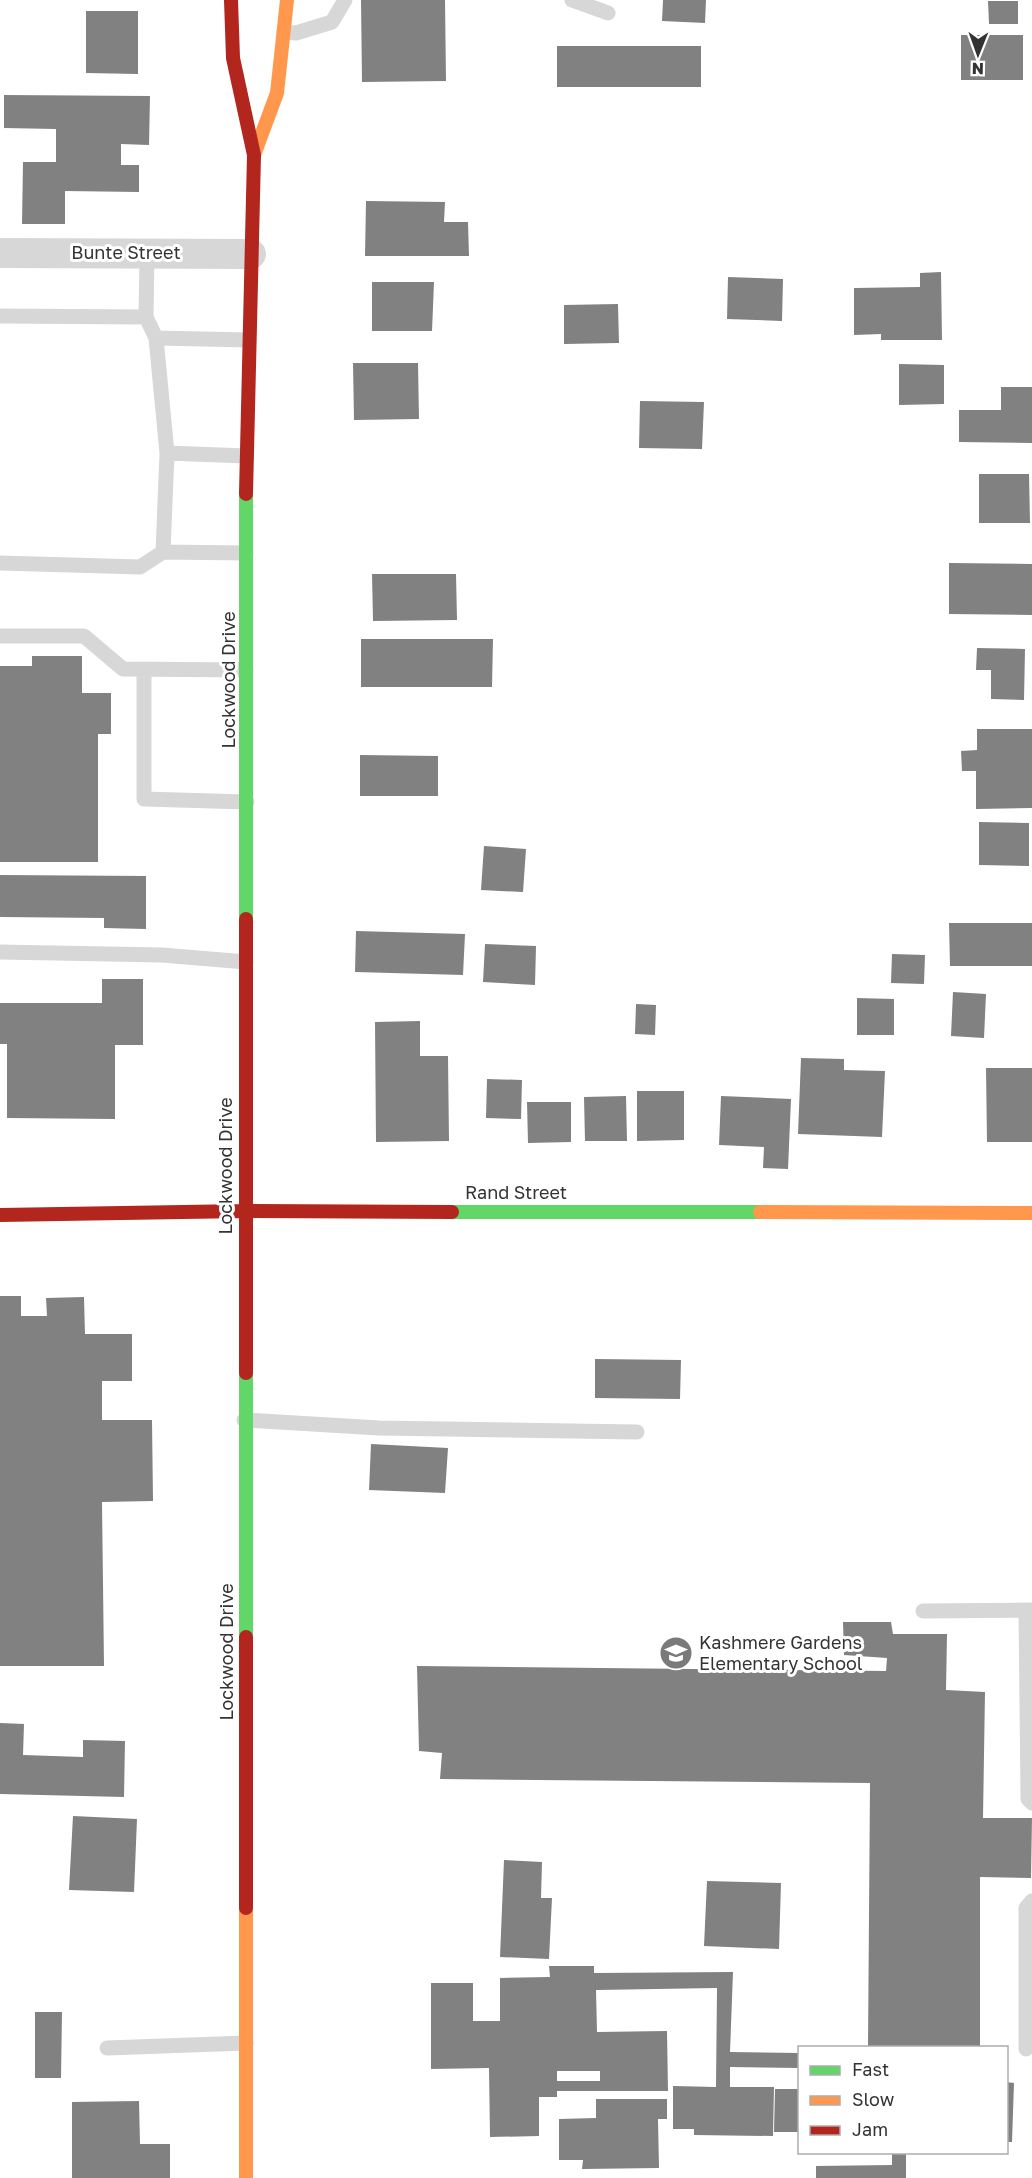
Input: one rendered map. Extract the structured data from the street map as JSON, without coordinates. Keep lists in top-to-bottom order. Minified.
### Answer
{"streets":{"main road":["Lockwood Drive","Rand Street"],"street":["Bunte Street"]},"crossings":[["Bunte Street","Lockwood Drive"],["Lockwood Drive","Rand Street"]],"places":{"school or university":["Kashmere Gardens Elementary School"]},"legend":["Fast","Slow","Jam"],"north":"bottom"}
